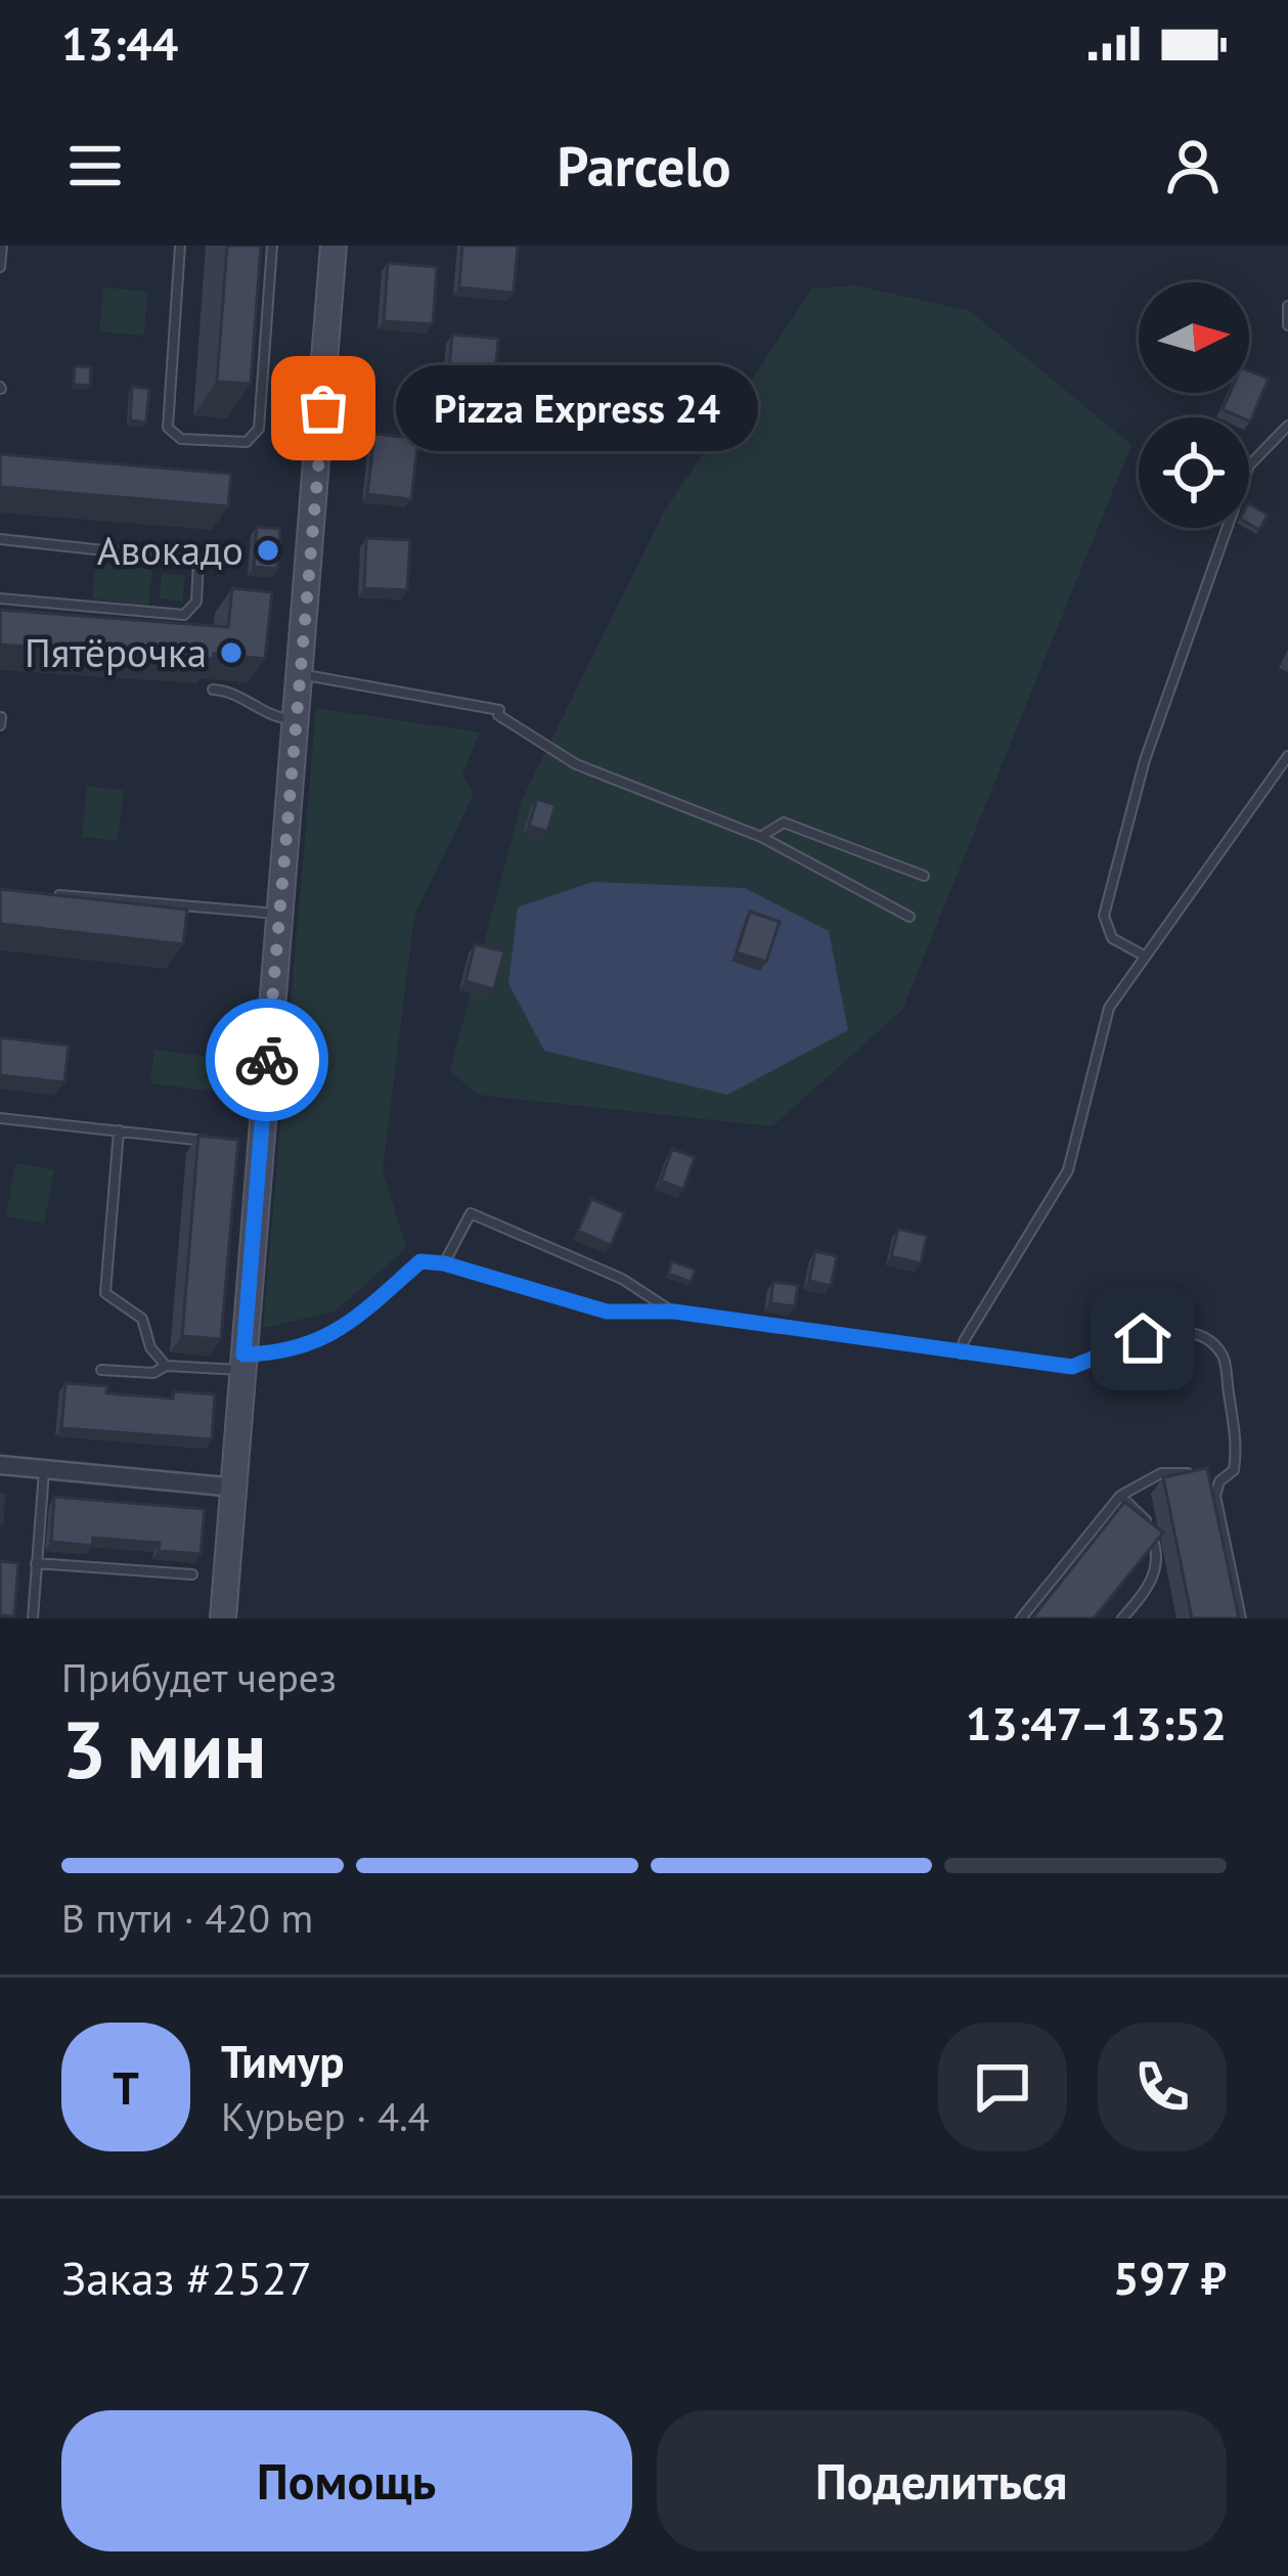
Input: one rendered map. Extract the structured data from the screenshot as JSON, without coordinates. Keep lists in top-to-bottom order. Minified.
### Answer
{"places":["Pizza Express 24","Авокадо","Пятёрочка"],"north":"right","page":{"status":"13:44","header":"Parcelo","bubble":"Pizza Express 24","heading":["3 мин","Прибудет через","13:47–13:52"],"panel":["Тимур","Курьер · 4.4","Заказ #2527","597 ₽"],"bar":"В пути · 420 m","round":"Т","buttons":["Помощь","Поделиться"]}}
